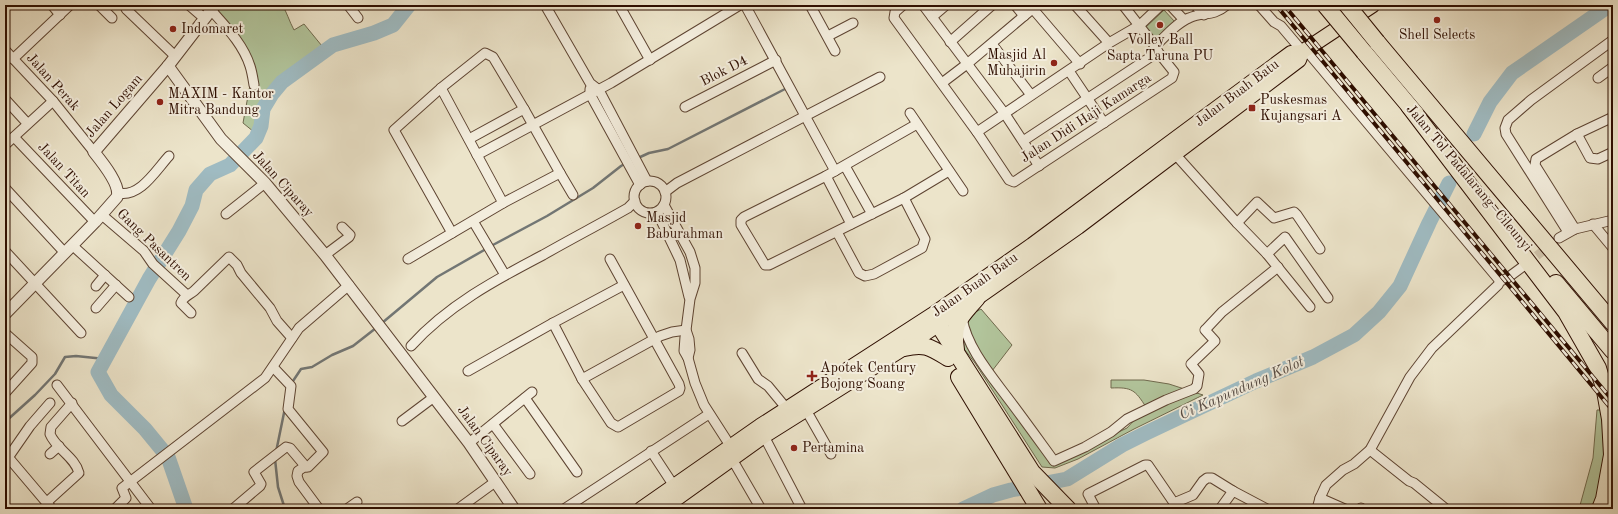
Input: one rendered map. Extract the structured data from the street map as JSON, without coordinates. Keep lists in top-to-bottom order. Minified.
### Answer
{"streets":{"highway":["Jalan Tol Padalarang–Cileunyi"],"main road":["Jalan Buah Batu"],"street":["Blok D4","Jalan Perak","Jalan Logam","Jalan Didi Haji Kamarga","Jalan Titan","Jalan Ciparay","Gang Pasantren"]},"crossings":[["Jalan Perak","Jalan Logam"],["Jalan Logam","Jalan Ciparay"],["Jalan Titan","Gang Pasantren"]],"water":["Ci Kapundung Kolot"],"places":{"other":["Shell Selects","Volley Ball Sapta Taruna PU","Indomaret","Masjid Al Muhajirin","MAXIM - Kantor Mitra Bandung","Masjid Baburahman","Pertamina"],"transit":["Puskesmas Kujangsari A"],"health":["Apotek Century Bojong Soang"]}}
